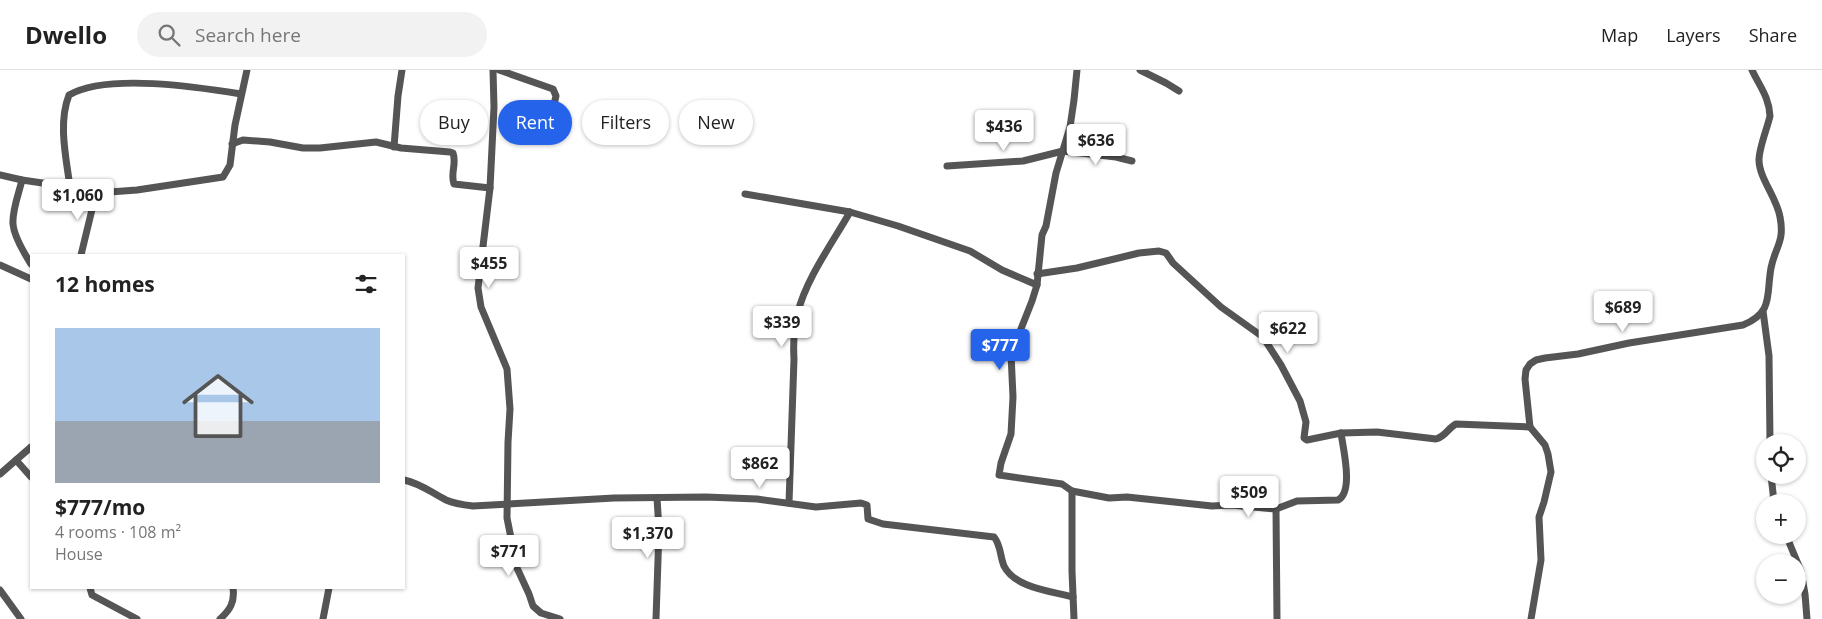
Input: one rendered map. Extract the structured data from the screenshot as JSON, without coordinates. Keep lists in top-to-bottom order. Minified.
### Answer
{"page":{"header":"Dwello","search":"Search here","nav":["Map","Layers","Share"],"chip":["Buy","Rent","Filters","New"],"price":["$436","$636","$1,060","$455","$689","$339","$622","$777","$862","$509","$1,370","$771"],"heading":"12 homes","list":[{"name":"$777/mo","note":"4 rooms · 108 m² · House"}],"map_buttons":["+","−"]}}
